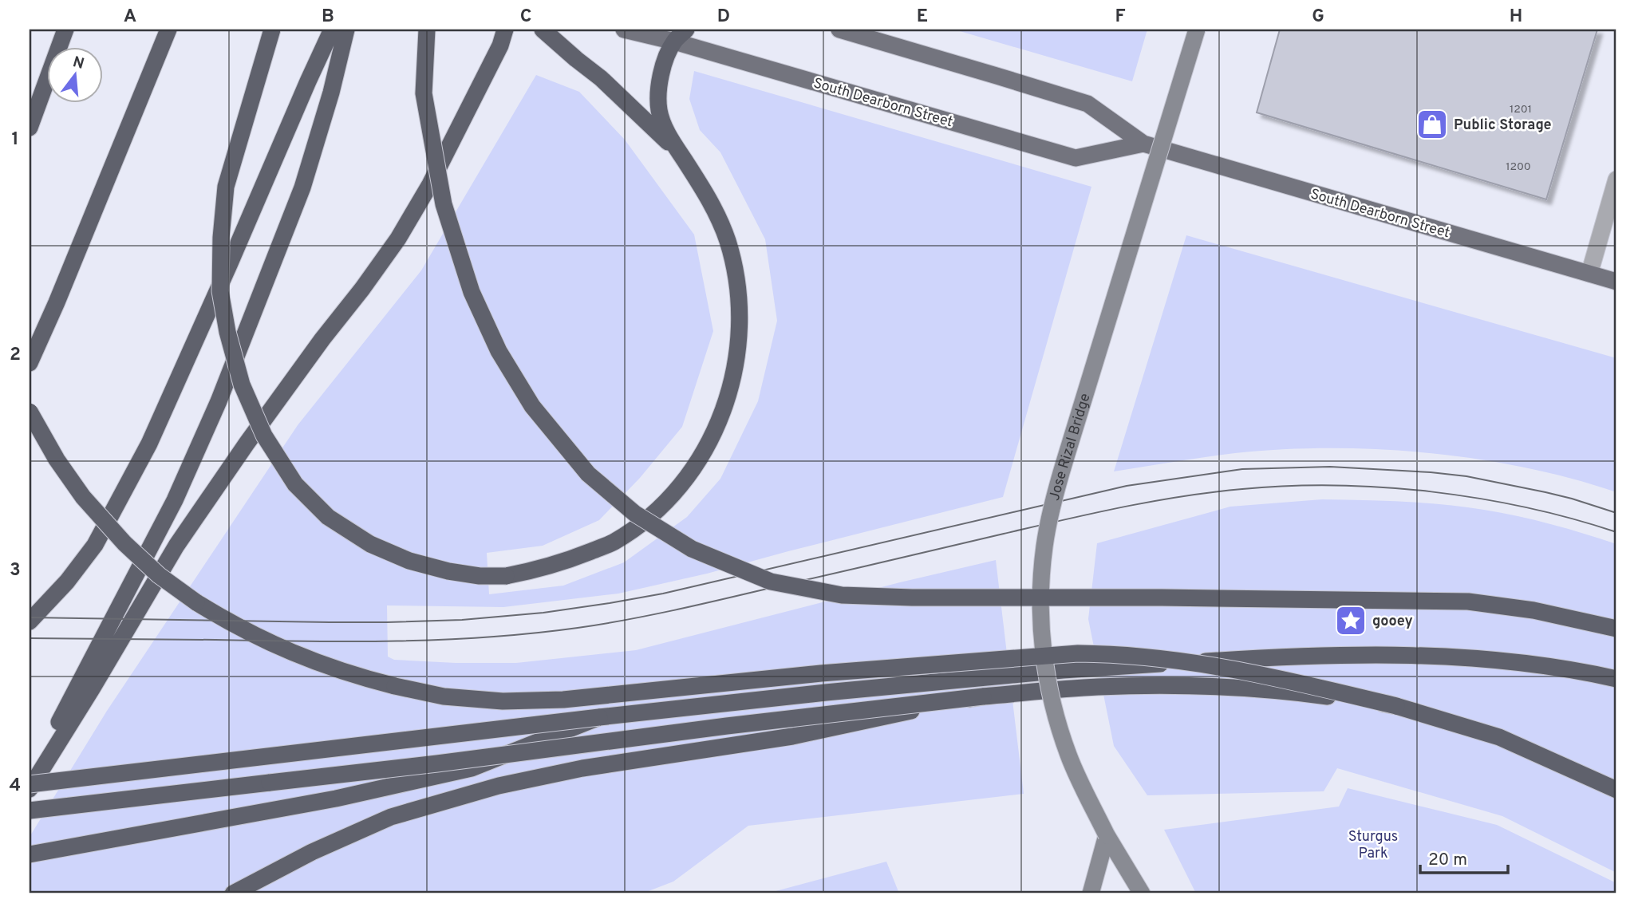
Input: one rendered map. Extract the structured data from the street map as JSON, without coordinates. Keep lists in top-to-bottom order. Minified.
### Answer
{"streets":{"main road":["South Dearborn Street","Jose Rizal Bridge"]},"parks":["Sturgus Park"],"places":{"shop":["Public Storage"],"place":["gooey"]},"house_numbers":["1201","1200"],"scale_bar":"20 m","north":"top","grid":{"columns":["A","B","C","D","E","F","G","H"],"rows":["1","2","3","4"]}}
